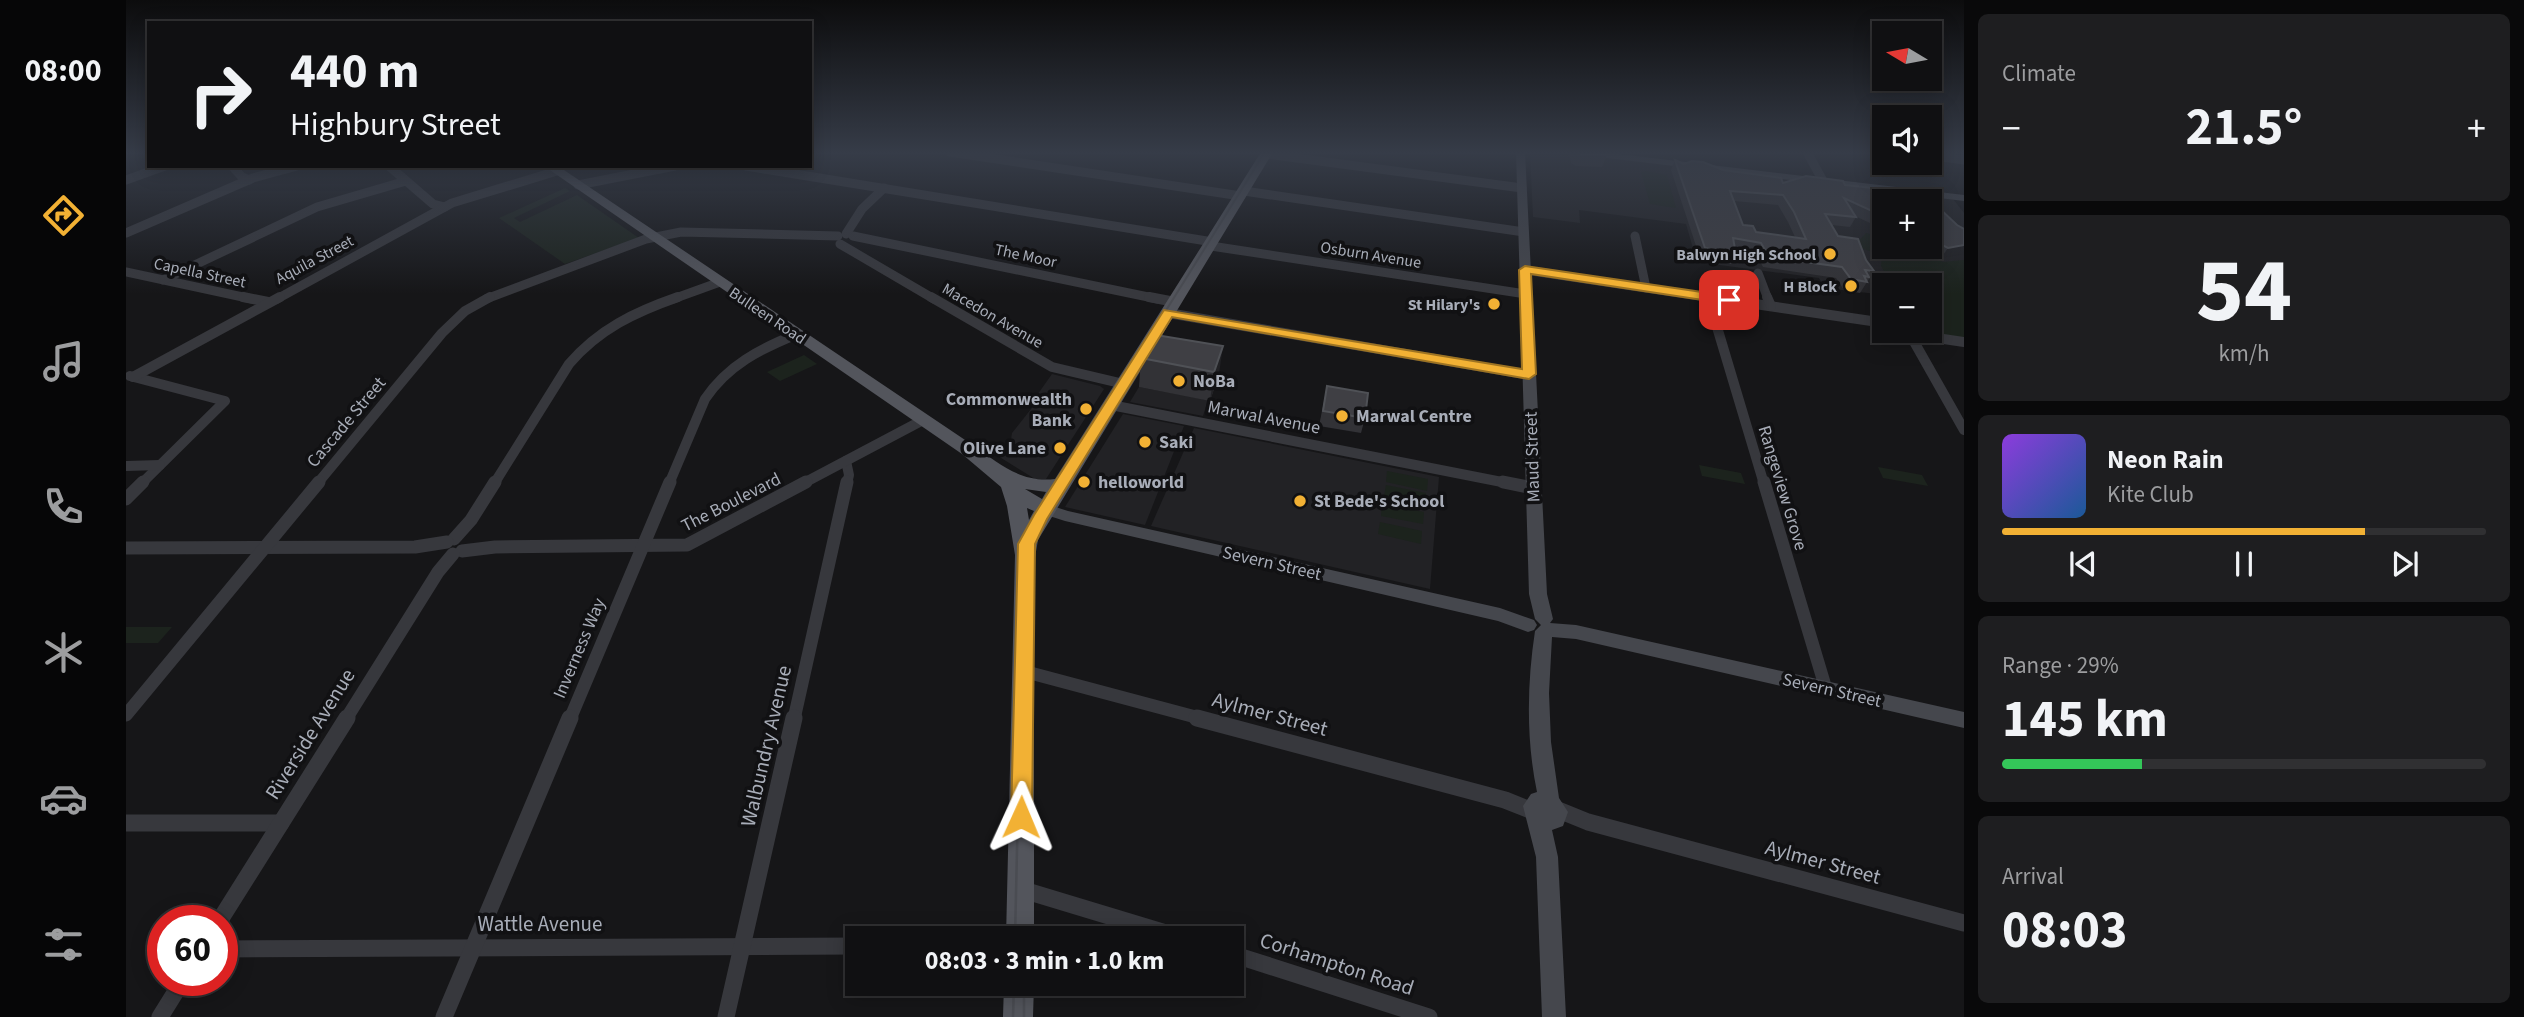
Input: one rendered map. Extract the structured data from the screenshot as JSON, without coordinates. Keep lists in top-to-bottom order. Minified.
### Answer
{"streets":{"main road":["Bulleen Road"],"street":["Osburn Avenue","The Moor","Aquila Street","Capella Street","Macedon Avenue","Marwal Avenue","Cascade Street","Maud Street","Rangeview Grove","The Boulevard","Severn Street","Inverness Way","Aylmer Street","Riverside Avenue","Walbundry Avenue","Wattle Avenue","Corhampton Road"]},"crossings":[["Osburn Avenue","Maud Street"],["The Moor","Macedon Avenue"],["The Moor","Maud Street"],["Aquila Street","Capella Street"],["Bulleen Road","Macedon Avenue"],["Bulleen Road","Cascade Street"],["Bulleen Road","The Boulevard"],["Bulleen Road","Severn Street"],["Bulleen Road","Inverness Way"],["Bulleen Road","Riverside Avenue"],["Macedon Avenue","Cascade Street"],["Marwal Avenue","Maud Street"],["Cascade Street","The Boulevard"],["Maud Street","Severn Street"],["Maud Street","Aylmer Street"],["Rangeview Grove","Severn Street"],["The Boulevard","Inverness Way"],["The Boulevard","Riverside Avenue"],["The Boulevard","Walbundry Avenue"],["Inverness Way","Wattle Avenue"],["Walbundry Avenue","Wattle Avenue"]],"places":["Balwyn High School","H Block","St Hilary's","NoBa","Commonwealth Bank","Marwal Centre","Saki","Olive Lane","helloworld","St Bede's School"],"north":"left","page":{"tabs":"08:00","tile":["Climate",["54","km/h"],["Range · 29%","145 km"],["Arrival","08:03"]],"map_buttons":["+","−"],"turn":["440 m","Highbury Street"],"heat":["−","21.5°","+"],"song":["Neon Rain","Kite Club"],"limit":"60","trip":"08:03 · 3 min · 1.0 km"}}
